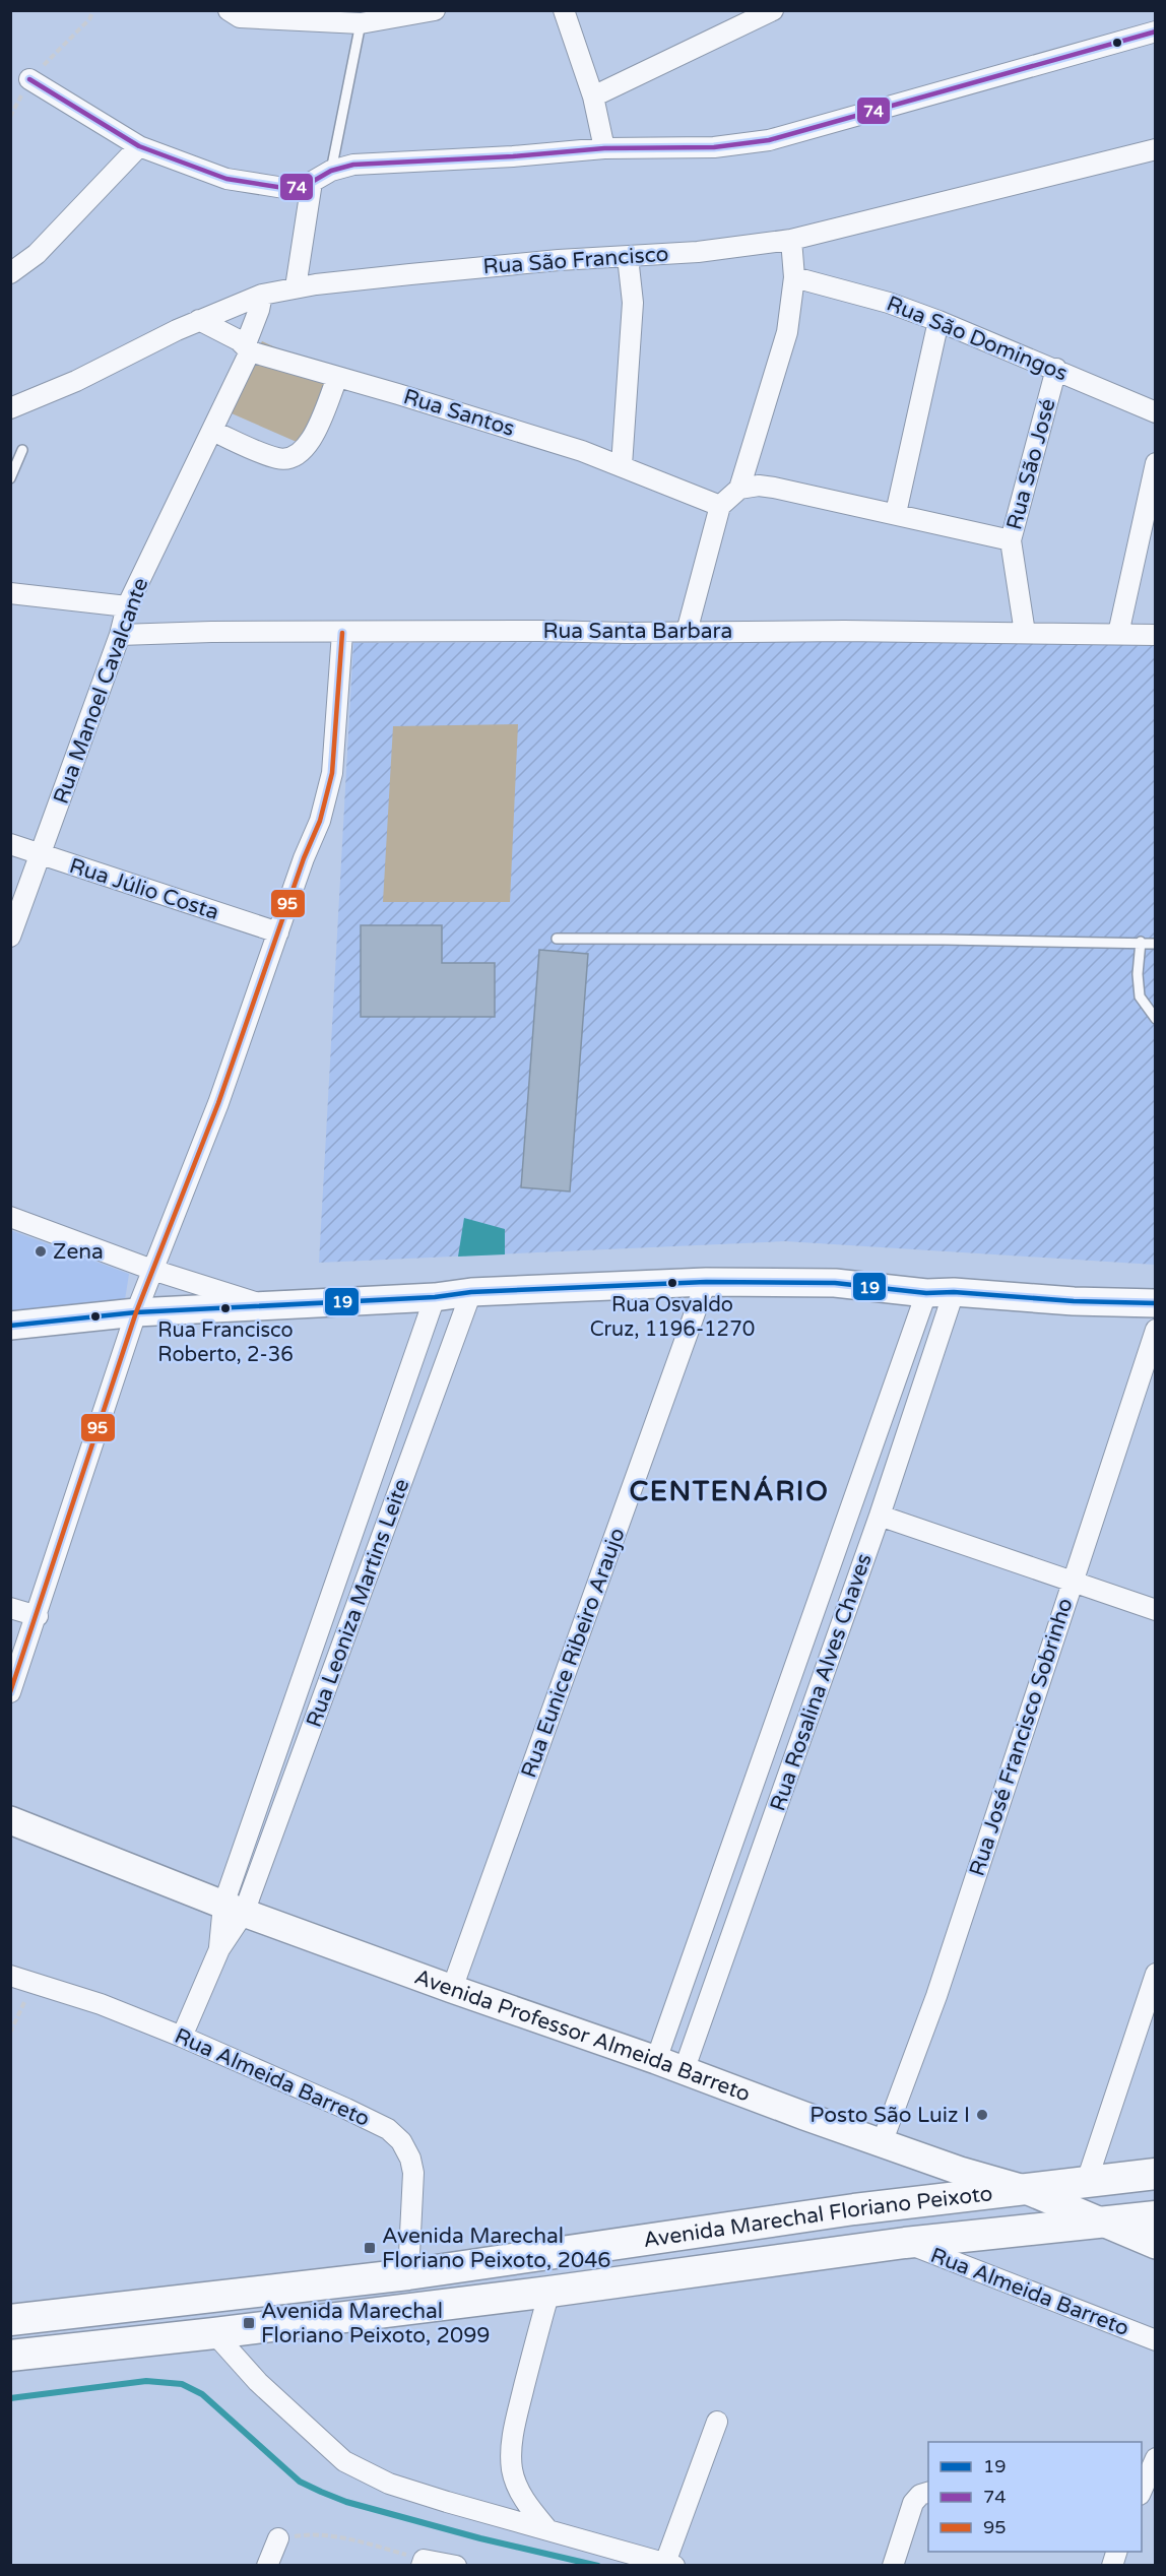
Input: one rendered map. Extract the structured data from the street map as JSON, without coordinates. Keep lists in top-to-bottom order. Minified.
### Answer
{"streets":{"main road":["Avenida Professor Almeida Barreto","Avenida Marechal Floriano Peixoto"],"street":["Rua São Francisco","Rua São Domingos","Rua Santos","Rua São José","Rua Santa Barbara","Rua Manoel Cavalcante","Rua Júlio Costa","Rua Leoniza Martins Leite","Rua Eunice Ribeiro Araujo","Rua Rosalina Alves Chaves","Rua José Francisco Sobrinho","Rua Almeida Barreto"]},"crossings":[["Rua São Francisco","Rua Santos"],["Rua São Francisco","Rua Manoel Cavalcante"],["Rua São Domingos","Rua São José"],["Rua Santos","Rua Manoel Cavalcante"],["Rua São José","Rua Santa Barbara"],["Rua Santa Barbara","Rua Manoel Cavalcante"],["Rua Manoel Cavalcante","Rua Júlio Costa"],["Rua Leoniza Martins Leite","Avenida Professor Almeida Barreto"],["Rua Eunice Ribeiro Araujo","Avenida Professor Almeida Barreto"],["Rua Rosalina Alves Chaves","Avenida Professor Almeida Barreto"],["Rua José Francisco Sobrinho","Avenida Professor Almeida Barreto"],["Avenida Professor Almeida Barreto","Avenida Marechal Floriano Peixoto"],["Rua Almeida Barreto","Avenida Marechal Floriano Peixoto"]],"districts":["CENTENÁRIO"],"places":{"other":["Zena","Rua Osvaldo Cruz, 1196-1270","Rua Francisco Roberto, 2-36","Posto São Luiz I"],"transit":["Avenida Marechal Floriano Peixoto, 2046","Avenida Marechal Floriano Peixoto, 2099"]},"lines":["transit line 74","transit line 95","transit line 19"],"legend":["19","74","95"]}
